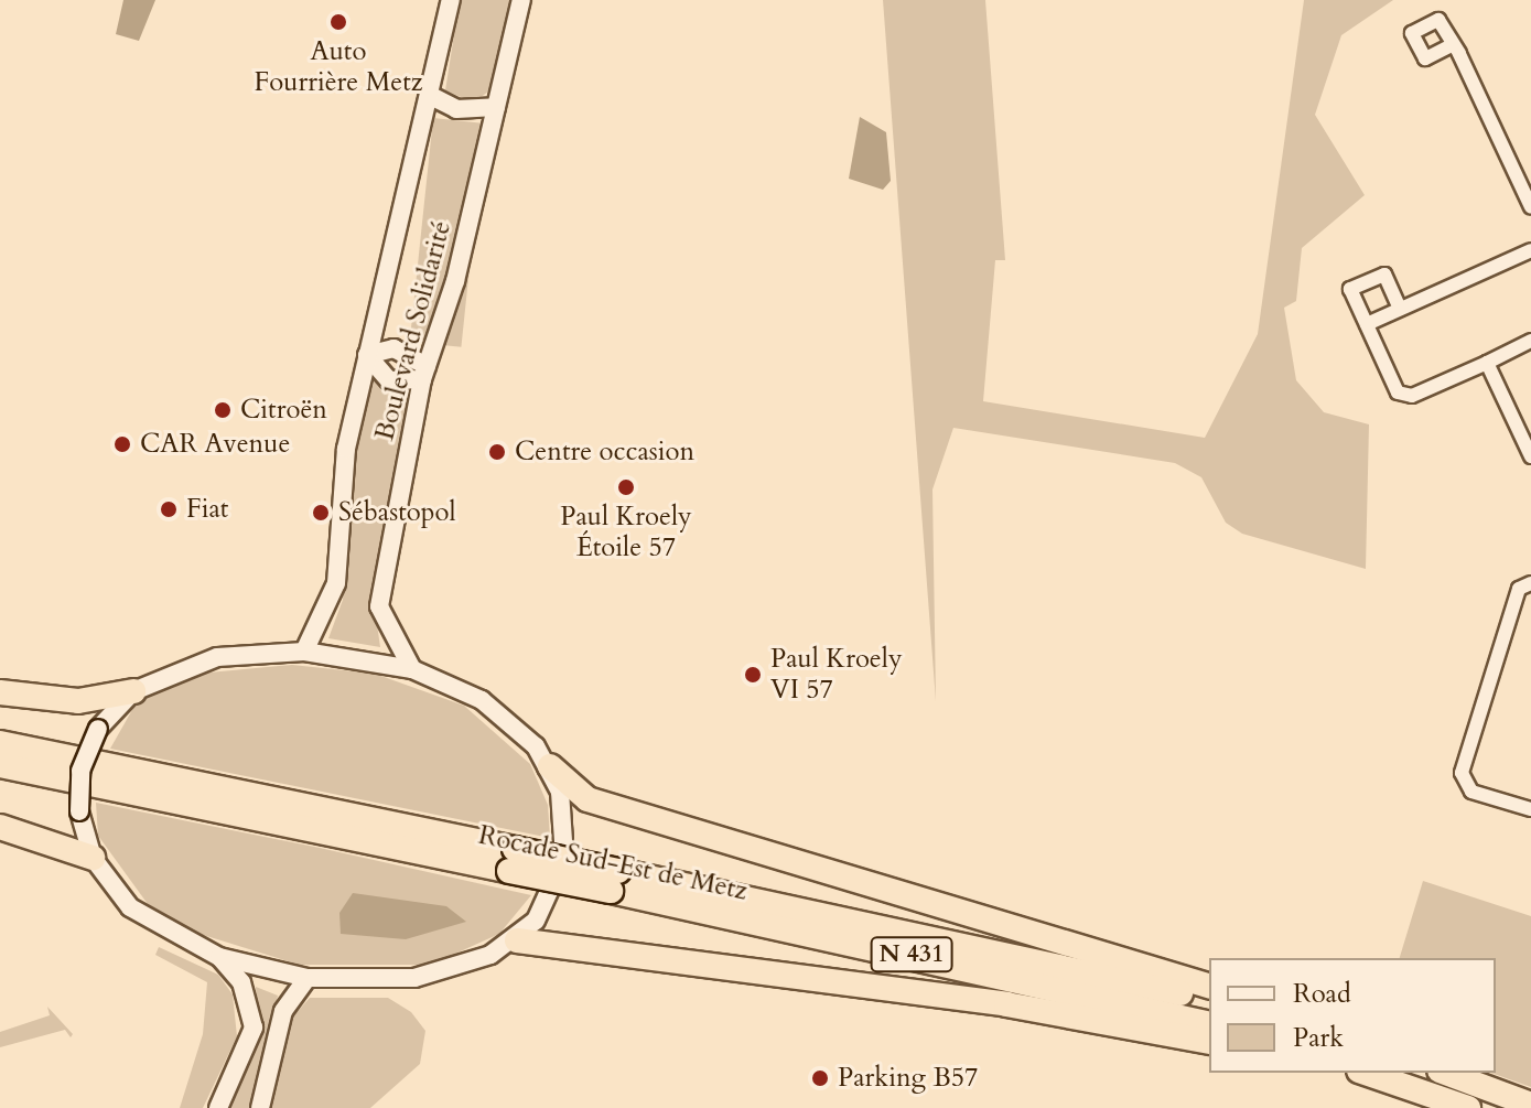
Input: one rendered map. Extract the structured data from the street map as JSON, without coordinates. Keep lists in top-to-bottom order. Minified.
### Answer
{"streets":{"highway":["Rocade Sud-Est de Metz","N 431"],"main road":["Boulevard Solidarité"]},"places":["Auto Fourrière Metz","Citroën","CAR Avenue","Centre occasion","Paul Kroely Étoile 57","Fiat","Sébastopol","Paul Kroely VI 57","Parking B57"],"legend":["Road","Park"]}
